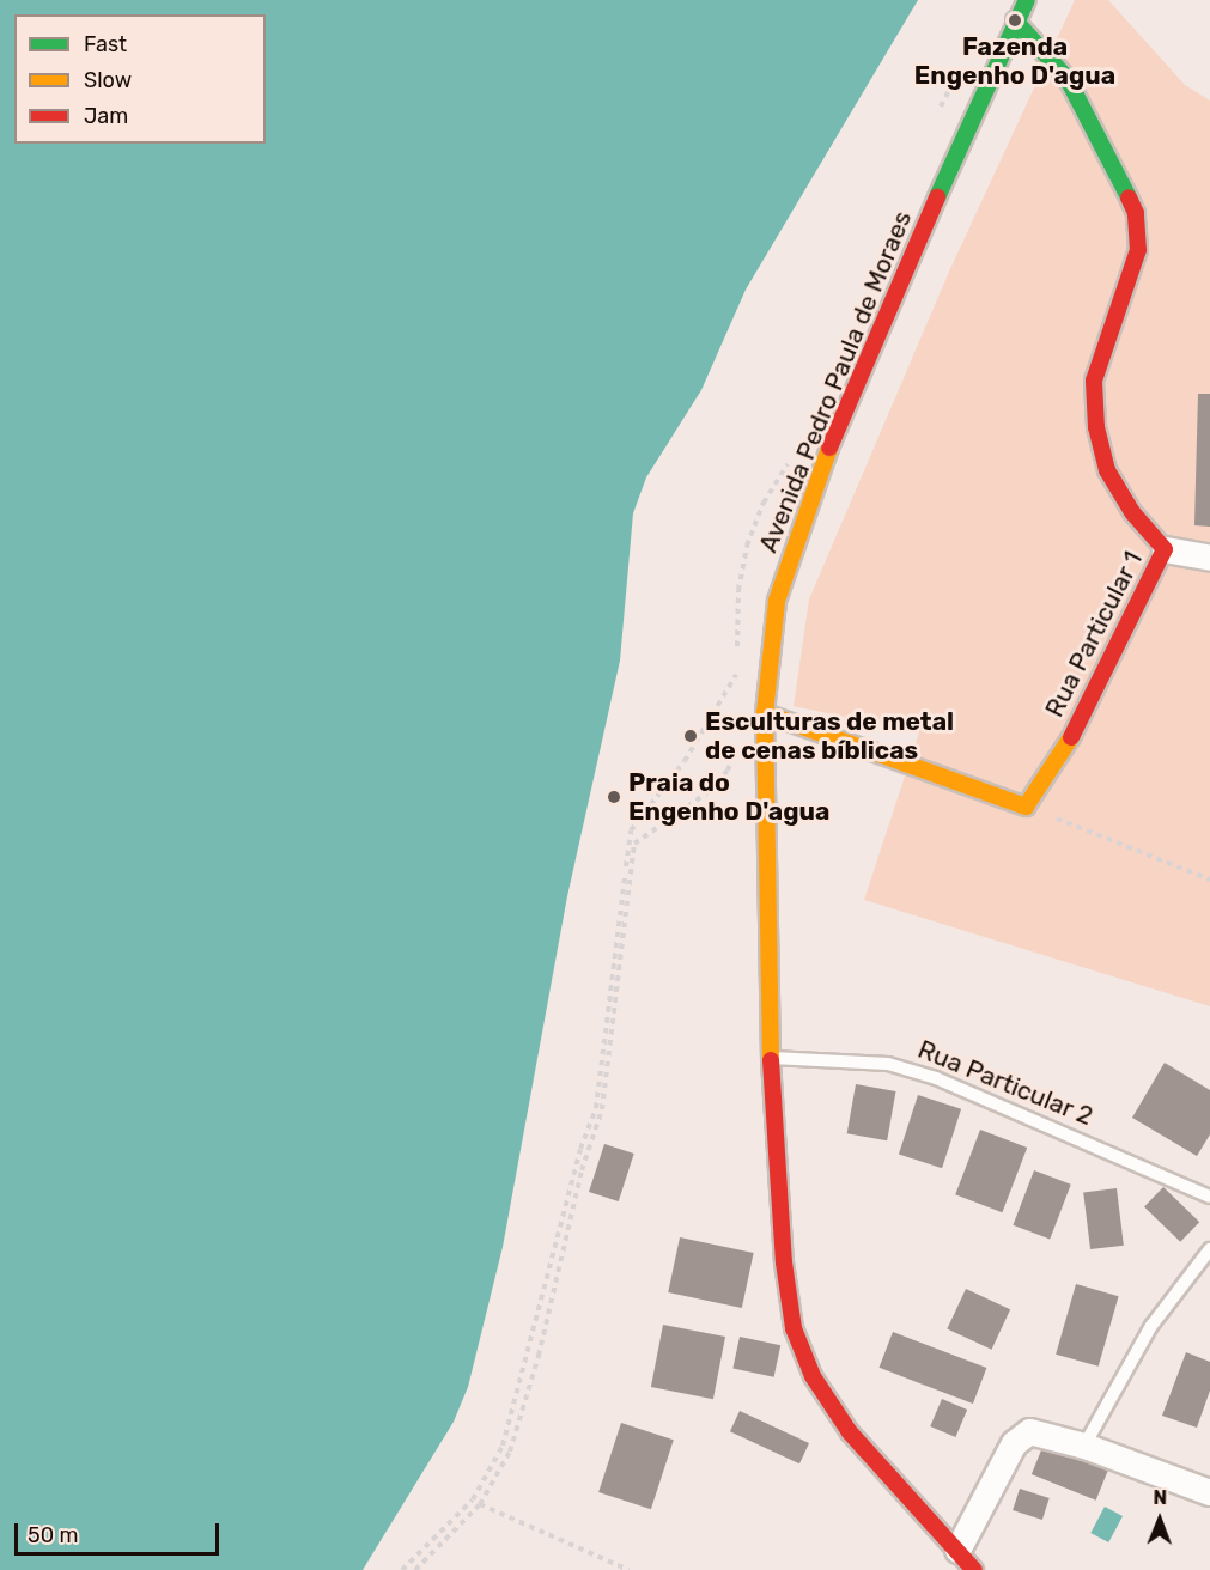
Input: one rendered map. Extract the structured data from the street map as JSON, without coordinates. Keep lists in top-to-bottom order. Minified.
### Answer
{"streets":{"main road":["Avenida Pedro Paula de Moraes","Rua Particular 1"],"lane":["Rua Particular 2"]},"crossings":[["Avenida Pedro Paula de Moraes","Rua Particular 1"],["Avenida Pedro Paula de Moraes","Rua Particular 2"]],"places":["Fazenda Engenho D'agua","Esculturas de metal de cenas bíblicas","Praia do Engenho D'agua"],"legend":["Fast","Slow","Jam"],"scale_bar":"50 m","north":"top"}
